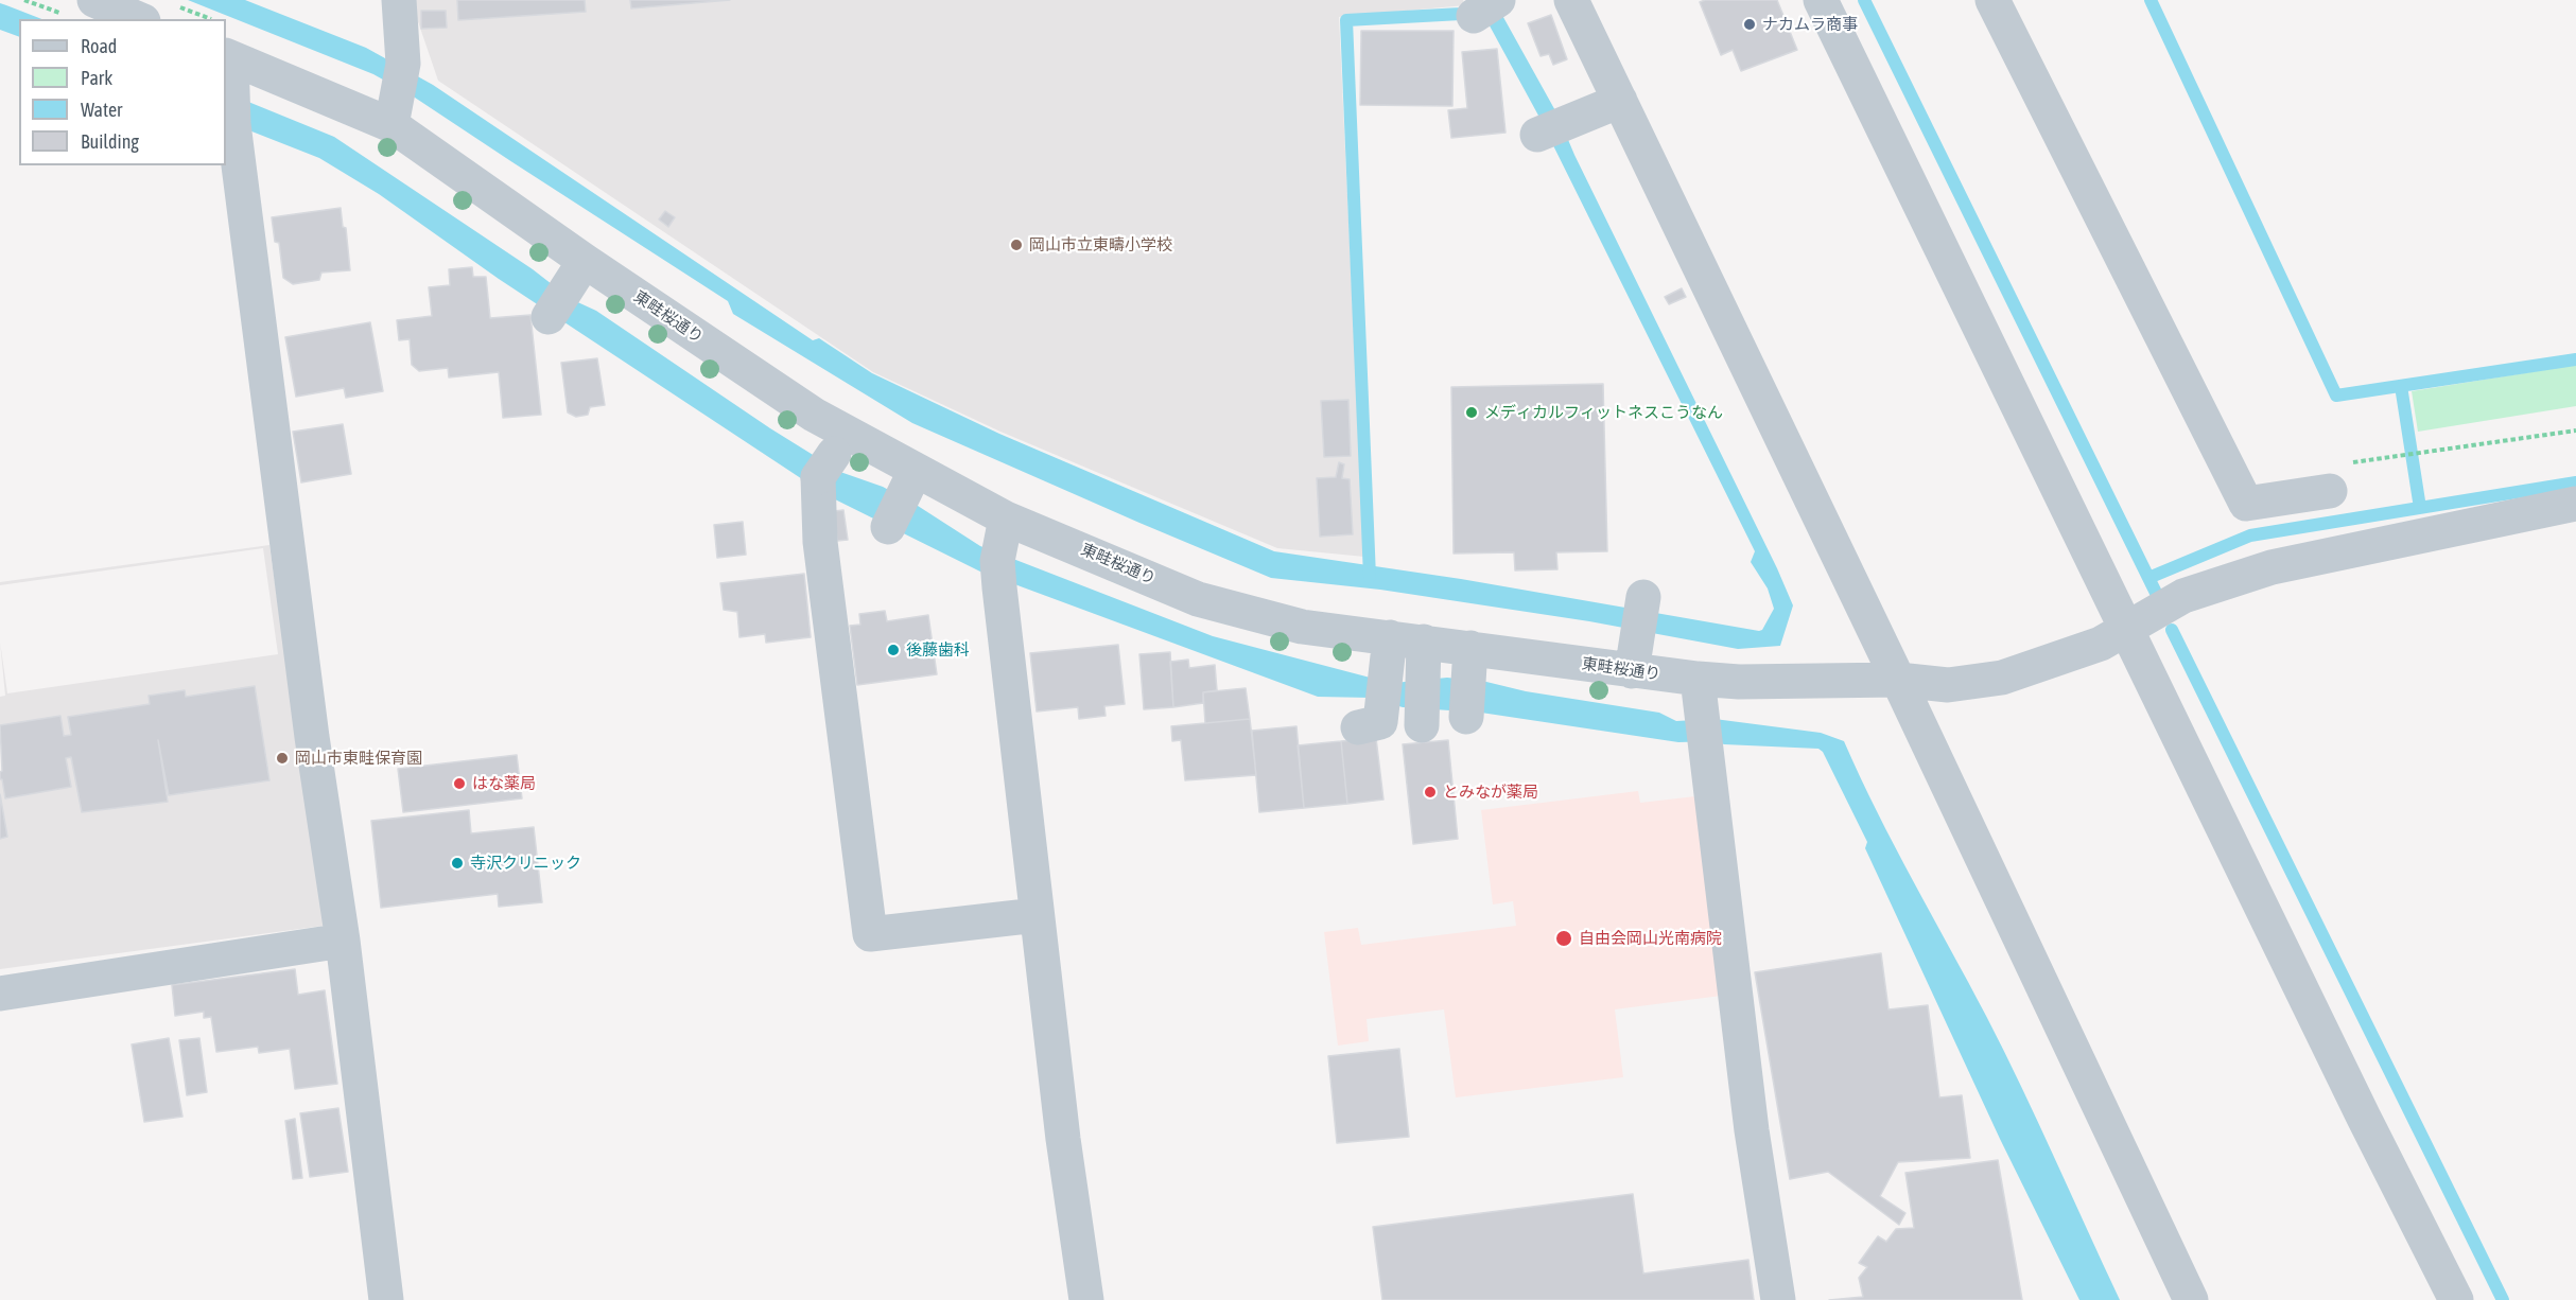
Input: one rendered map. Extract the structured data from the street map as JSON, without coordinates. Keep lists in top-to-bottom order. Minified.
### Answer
{"streets":{"street":["東畦桜通り"]},"places":["ナカムラ商事","岡山市立東疇小学校","メディカルフィットネスこうなん","後藤歯科","岡山市東畦保育園","はな薬局","とみなが薬局","寺沢クリニック","自由会岡山光南病院"],"legend":["Road","Park","Water","Building"]}
